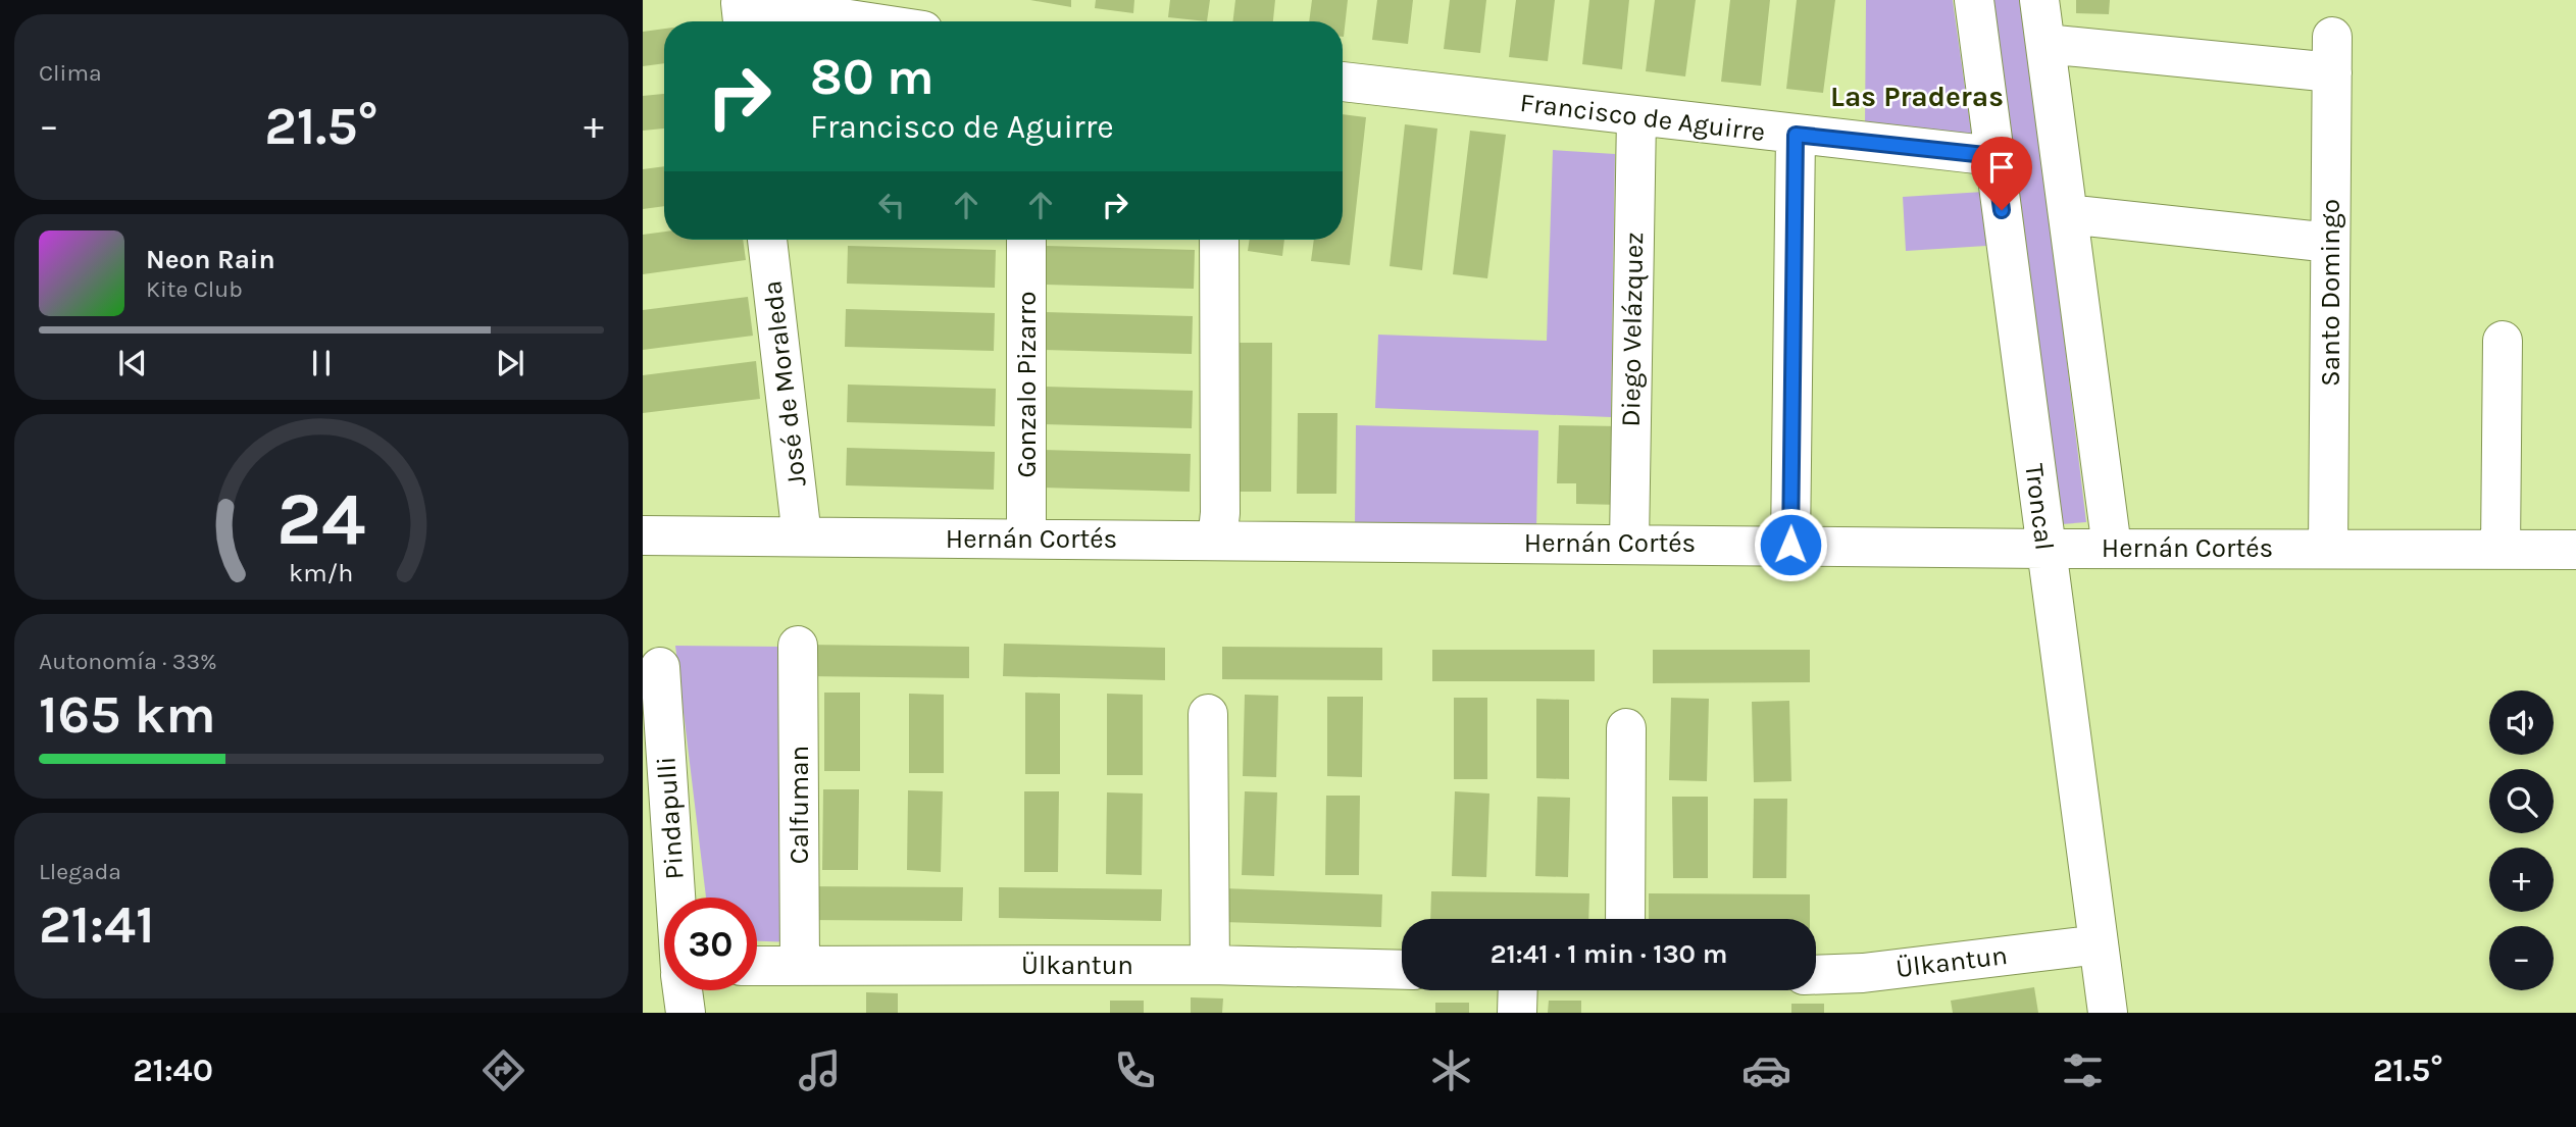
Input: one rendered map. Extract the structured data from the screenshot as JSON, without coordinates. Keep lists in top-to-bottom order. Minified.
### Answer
{"streets":{"street":["Francisco de Aguirre","Santo Domingo","Diego Velázquez","José de Moraleda","Gonzalo Pizarro","Troncal","Hernán Cortés","Calfuman","Pindapulli","Ülkantun"]},"crossings":[["Francisco de Aguirre","Diego Velázquez"],["Francisco de Aguirre","Troncal"],["Santo Domingo","Hernán Cortés"],["Diego Velázquez","Hernán Cortés"],["José de Moraleda","Hernán Cortés"],["Gonzalo Pizarro","Hernán Cortés"],["Troncal","Hernán Cortés"],["Troncal","Ülkantun"],["Calfuman","Ülkantun"]],"districts":["Las Praderas"],"page":{"tile":["Clima",["Autonomía · 33%","165 km"],["Llegada","21:41"]],"turn":["80 m","Francisco de Aguirre"],"heat":["−","21.5°","+"],"song":["Neon Rain","Kite Club"],"map_buttons":["+","−"],"limit":"30","trip":"21:41 · 1 min · 130 m","tabs":["21:40","21.5°"],"gauge":["24","km/h"]}}
